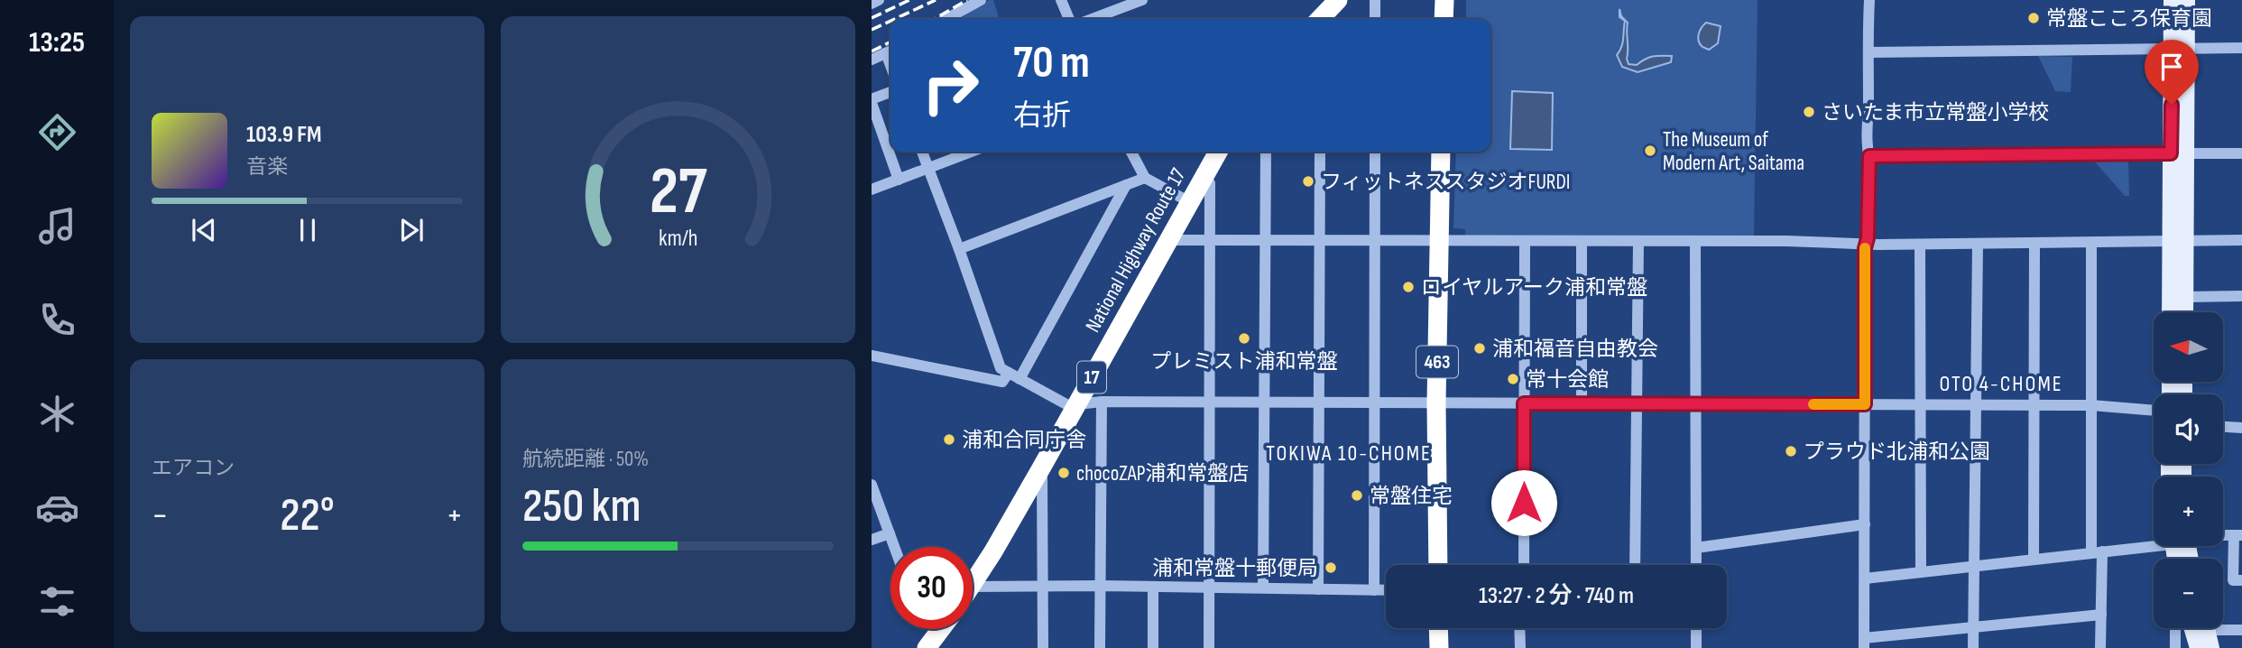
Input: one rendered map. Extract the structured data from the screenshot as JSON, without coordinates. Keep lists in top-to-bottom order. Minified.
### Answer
{"streets":{"highway":["National Highway Route 17","463","17"]},"districts":["OTO 4-CHOME","TOKIWA 10-CHOME"],"places":["常盤こころ保育園","さいたま市立常盤小学校","The Museum of Modern Art, Saitama","フィットネススタジオFURDI","ロイヤルアーク浦和常盤","プレミスト浦和常盤","浦和福音自由教会","常十会館","浦和合同庁舎","プラウド北浦和公園","chocoZAP浦和常盤店","常盤住宅","浦和常盤十郵便局"],"north":"left","page":{"tabs":"13:25","turn":["70 m","右折"],"song":["103.9 FM","音楽"],"map_buttons":["+","−"],"tile":["エアコン",["航続距離 · 50%","250 km"]],"heat":["−","22°","+"],"limit":"30","trip":"13:27 · 2 分 · 740 m","gauge":["27","km/h"]}}
